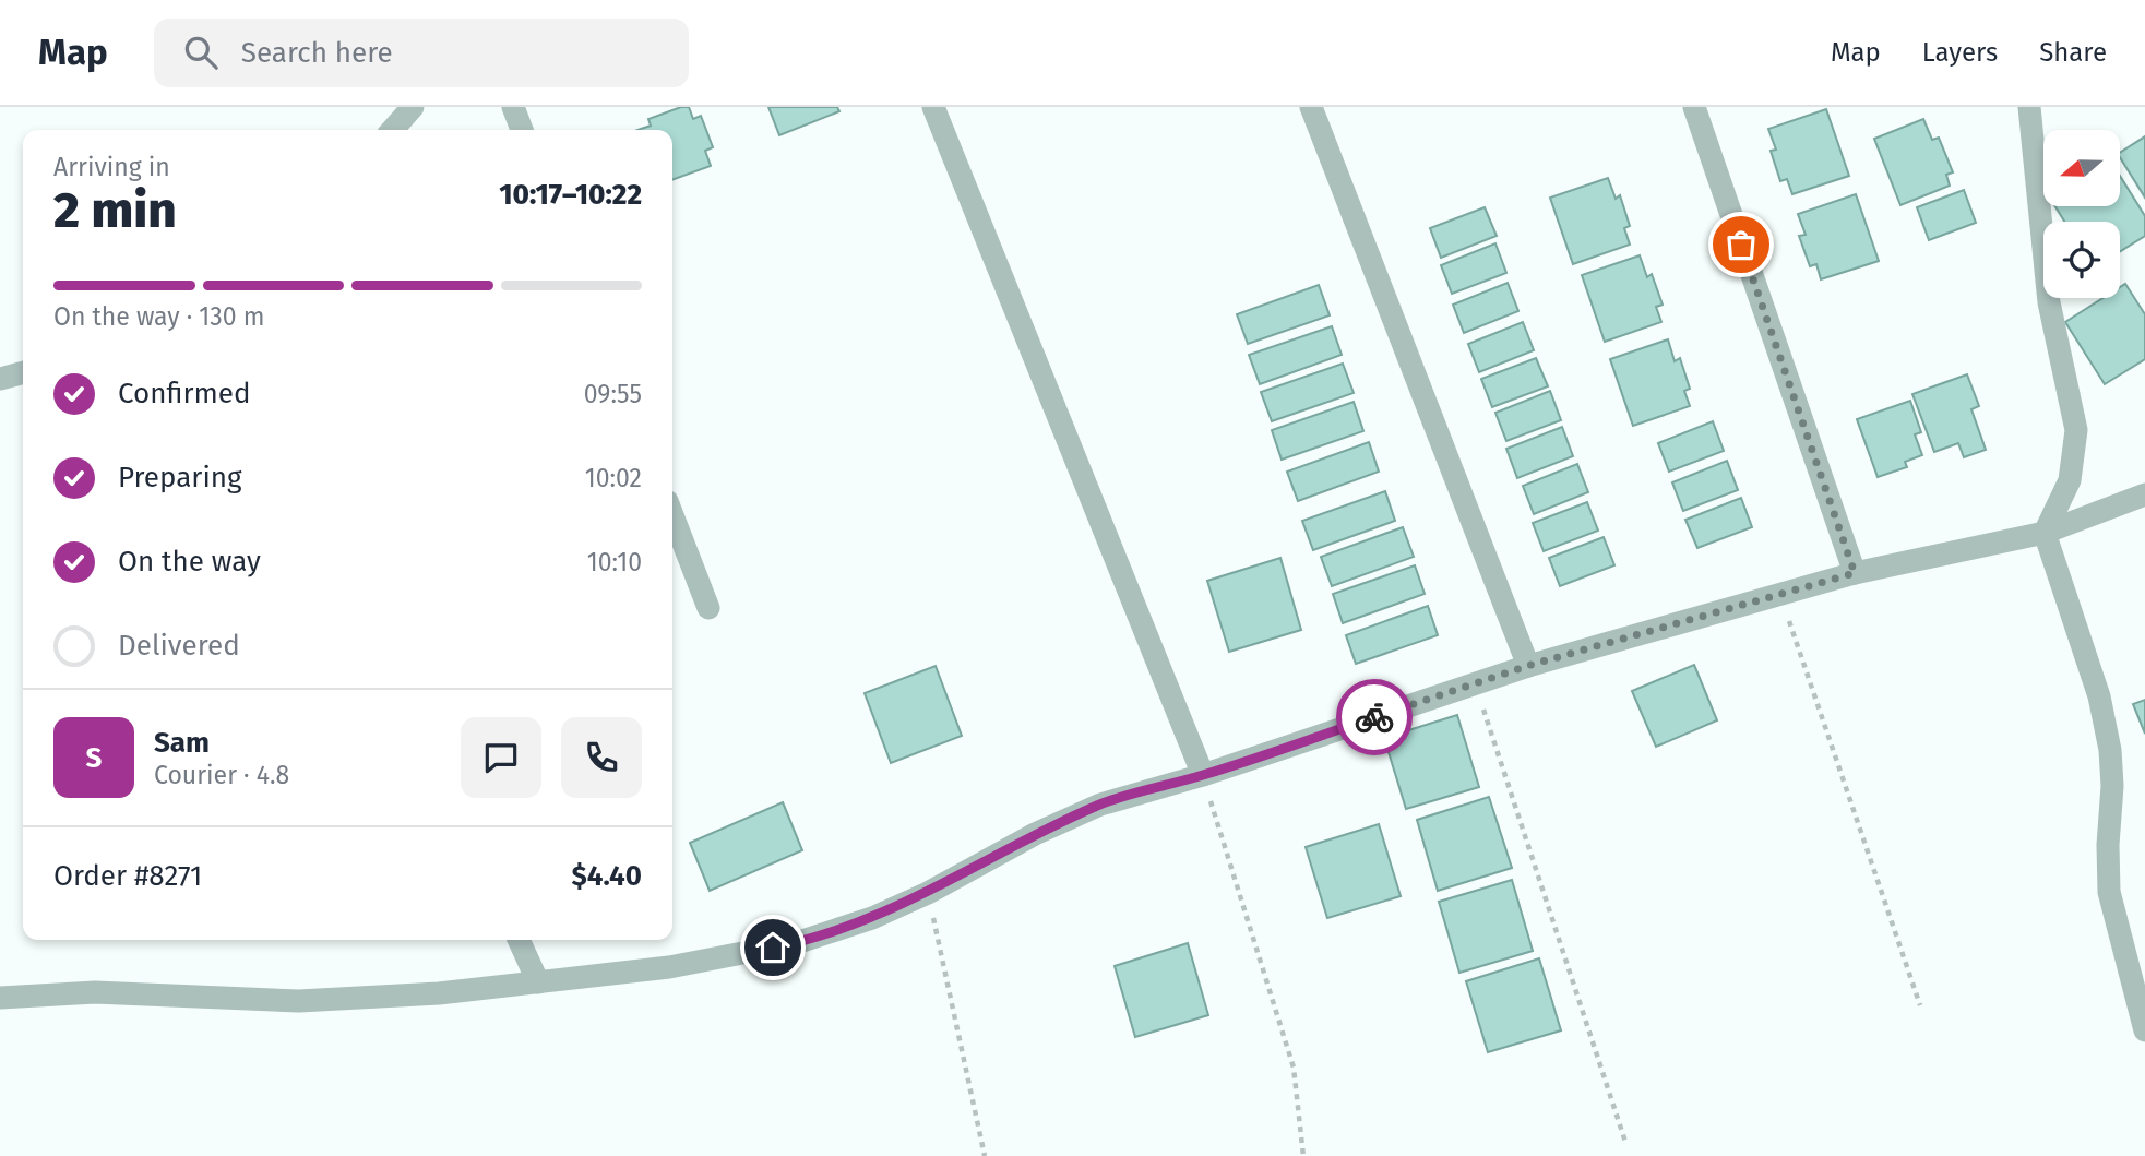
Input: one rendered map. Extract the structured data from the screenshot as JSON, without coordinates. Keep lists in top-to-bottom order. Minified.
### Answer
{"north":"left","page":{"header":"Map","search":"Search here","nav":["Map","Layers","Share"],"heading":["2 min","Arriving in","10:17–10:22"],"panel":["Sam","Courier · 4.8","Order #8271","$4.40"],"bar":"On the way · 130 m","list":[["Confirmed","09:55"],["Preparing","10:02"],["On the way","10:10"],"Delivered"],"round":"S"}}
